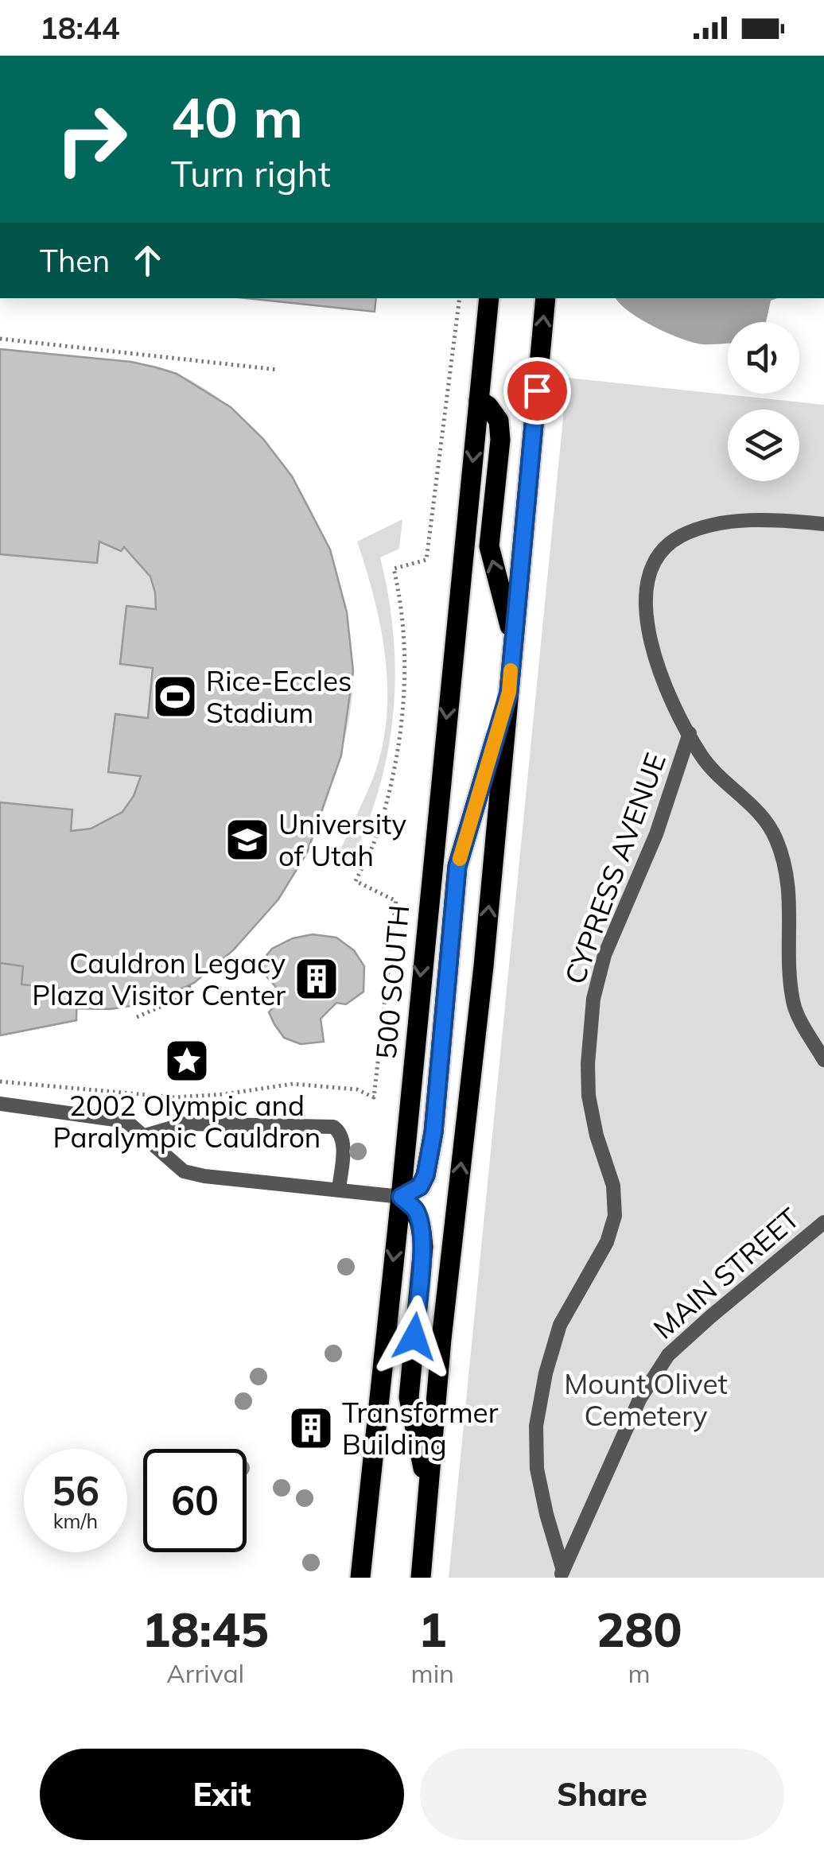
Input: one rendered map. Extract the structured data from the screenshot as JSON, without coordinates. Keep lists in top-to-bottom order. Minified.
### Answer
{"streets":{"main road":["500 SOUTH"],"lane":["CYPRESS AVENUE","MAIN STREET"]},"crossings":[["CYPRESS AVENUE","MAIN STREET"]],"parks":["Mount Olivet Cemetery"],"places":{"sports":["Rice-Eccles Stadium"],"school or university":["University of Utah"],"building":["Cauldron Legacy Plaza Visitor Center","Transformer Building"],"place":["2002 Olympic and Paralympic Cauldron"]},"page":{"status":"18:44","turn":["40 m","Turn right"],"then":"Then","speed":"56 km/h","limit":"60","eta":["18:45","Arrival","1","min","280","m"],"buttons":["Exit","Share"]}}
